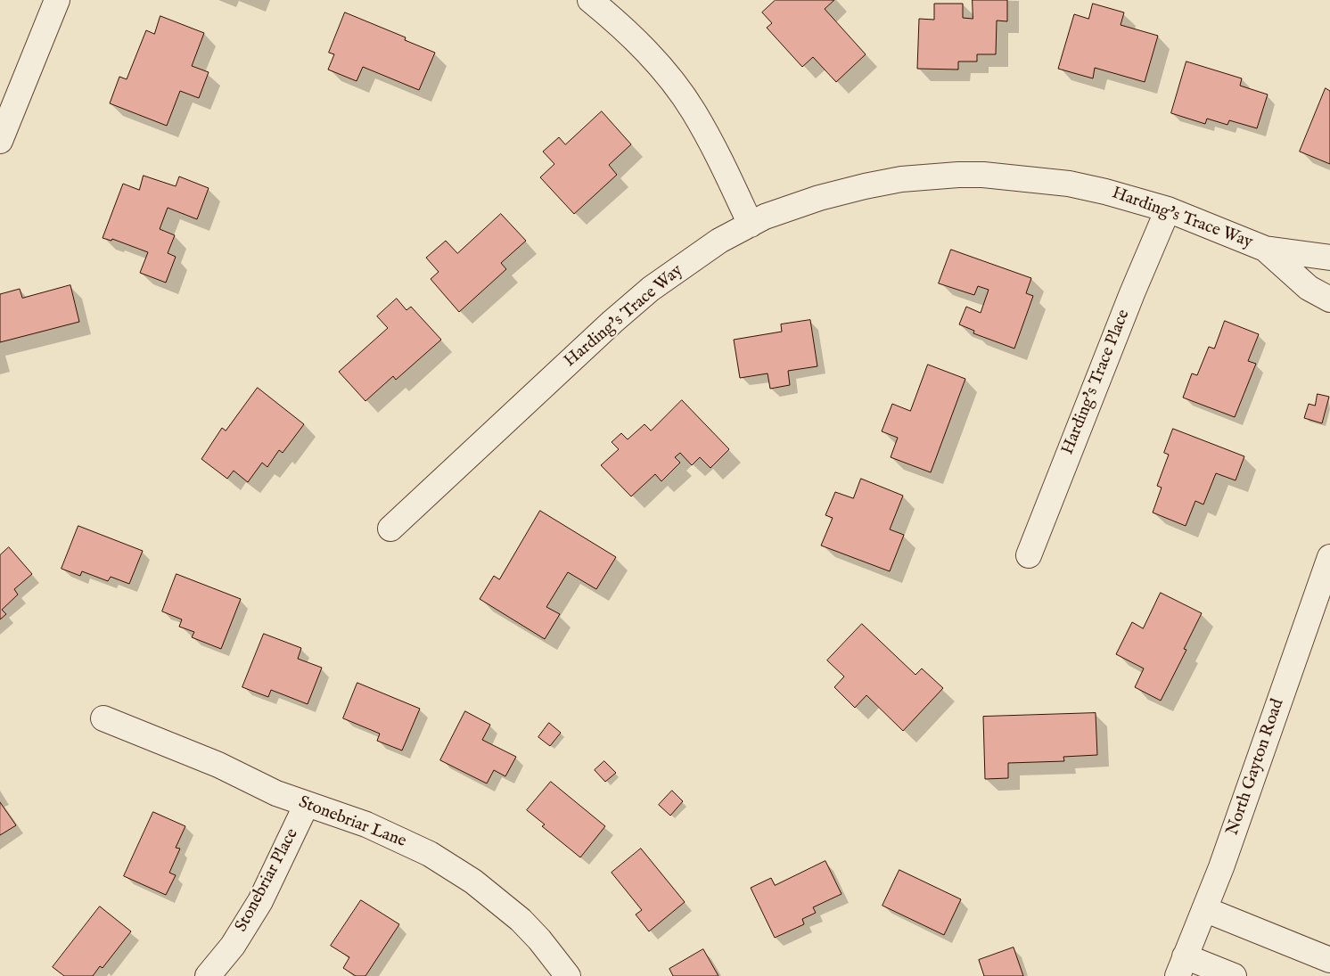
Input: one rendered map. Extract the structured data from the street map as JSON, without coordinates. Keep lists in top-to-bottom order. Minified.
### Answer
{"streets":{"street":["Harding's Trace Way","Harding's Trace Place","North Gayton Road","Stonebriar Lane","Stonebriar Place"]},"crossings":[["Harding's Trace Way","Harding's Trace Place"],["Stonebriar Lane","Stonebriar Place"]]}
